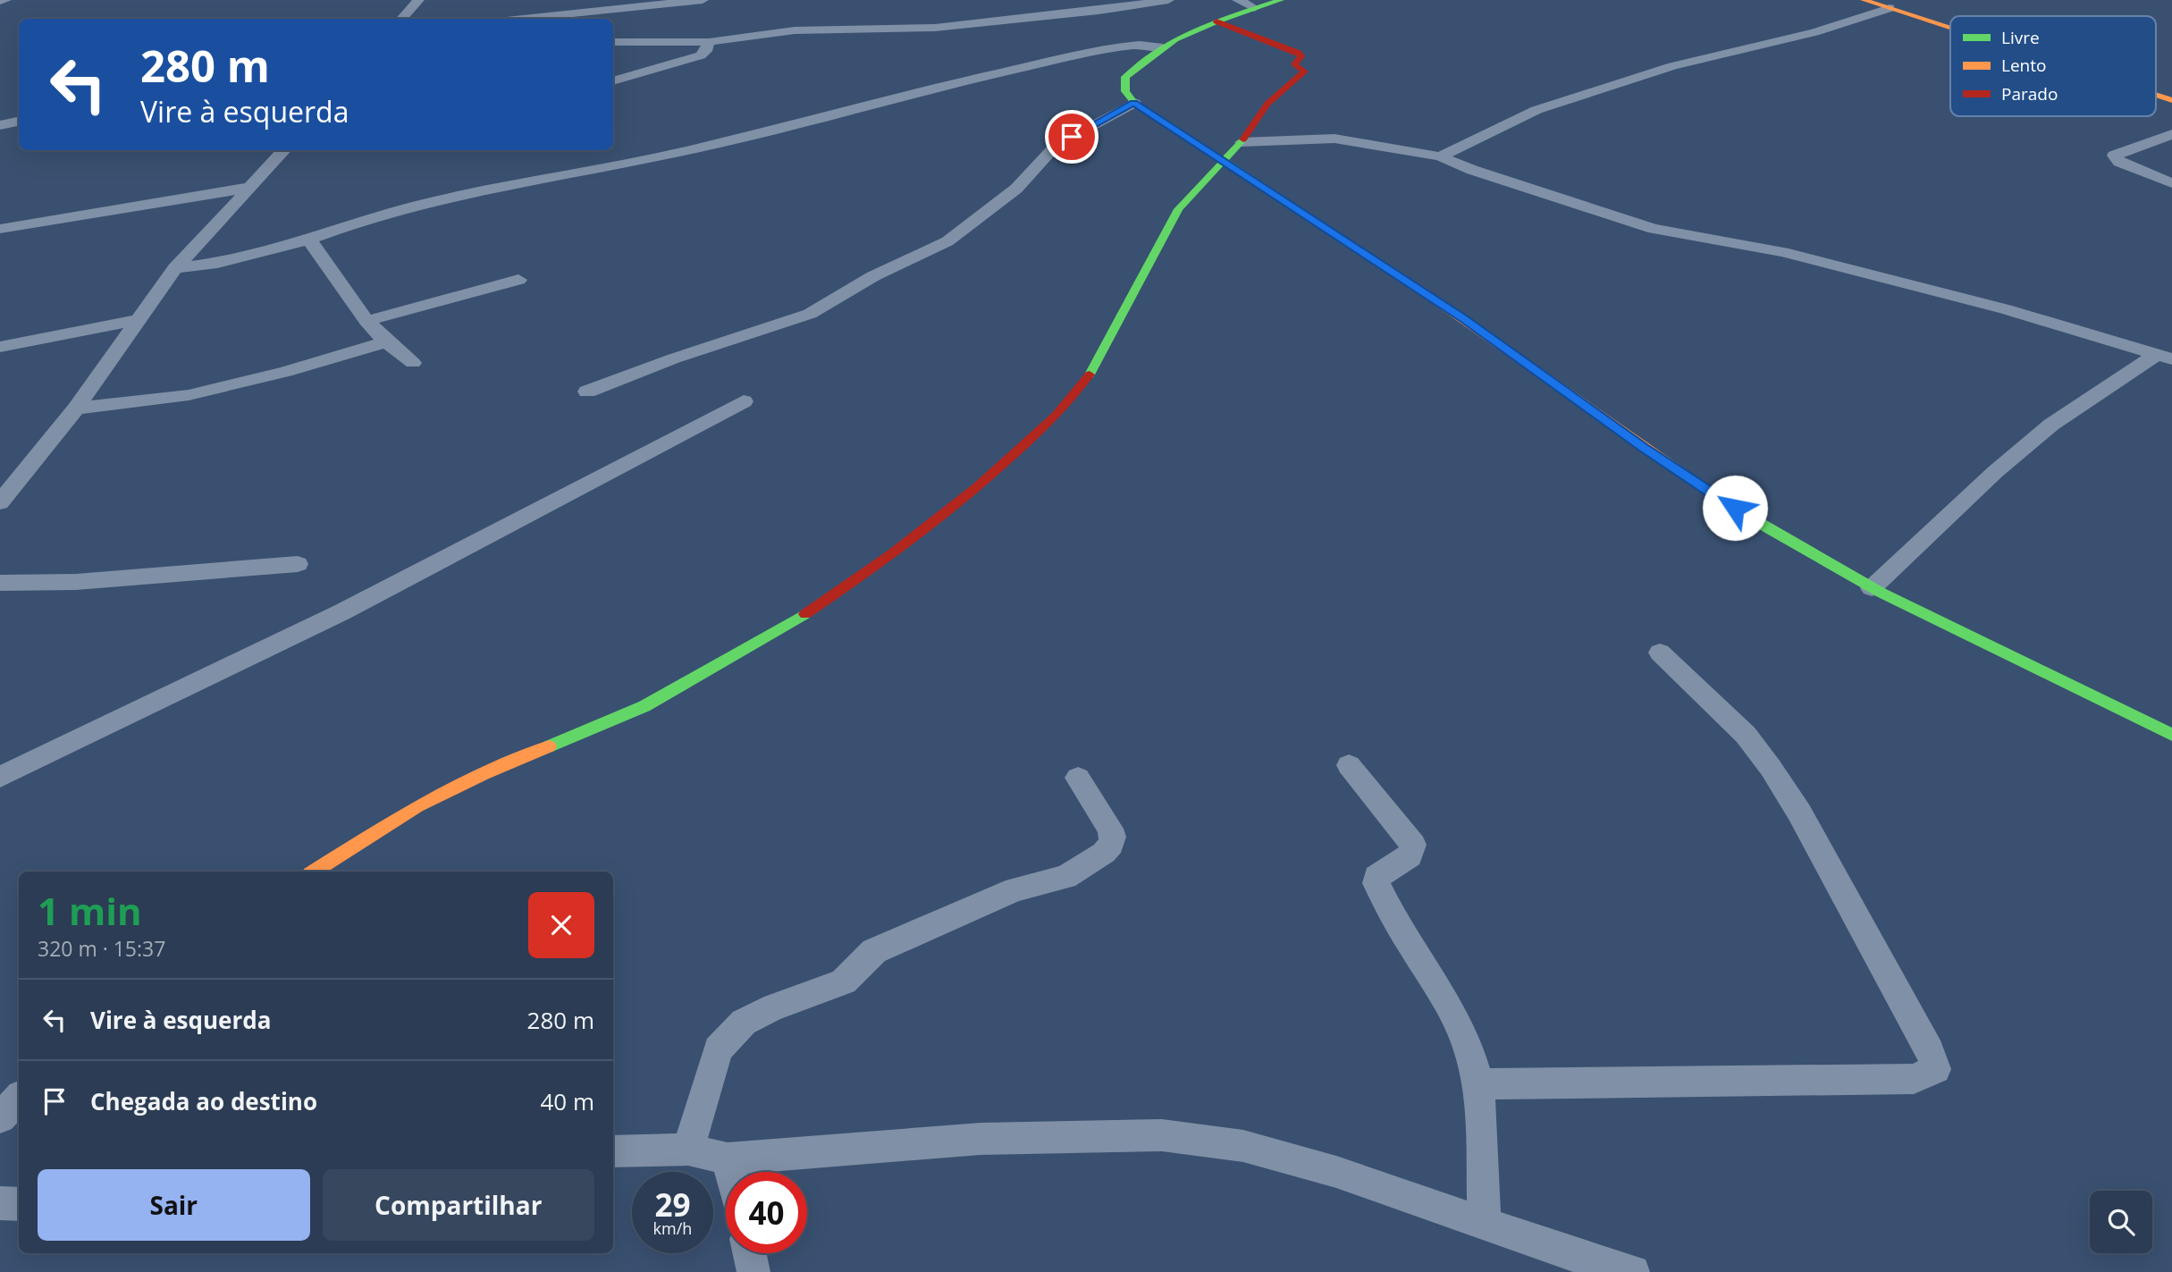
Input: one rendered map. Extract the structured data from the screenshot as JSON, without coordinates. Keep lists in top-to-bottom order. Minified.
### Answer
{"legend":["Livre","Lento","Parado"],"page":{"turn":["280 m","Vire à esquerda"],"heading":["1 min","320 m · 15:37"],"list":[{"name":"Vire à esquerda","value":"280 m"},{"name":"Chegada ao destino","value":"40 m"}],"buttons":["Sair","Compartilhar"],"speed":"29 km/h","limit":"40"}}
